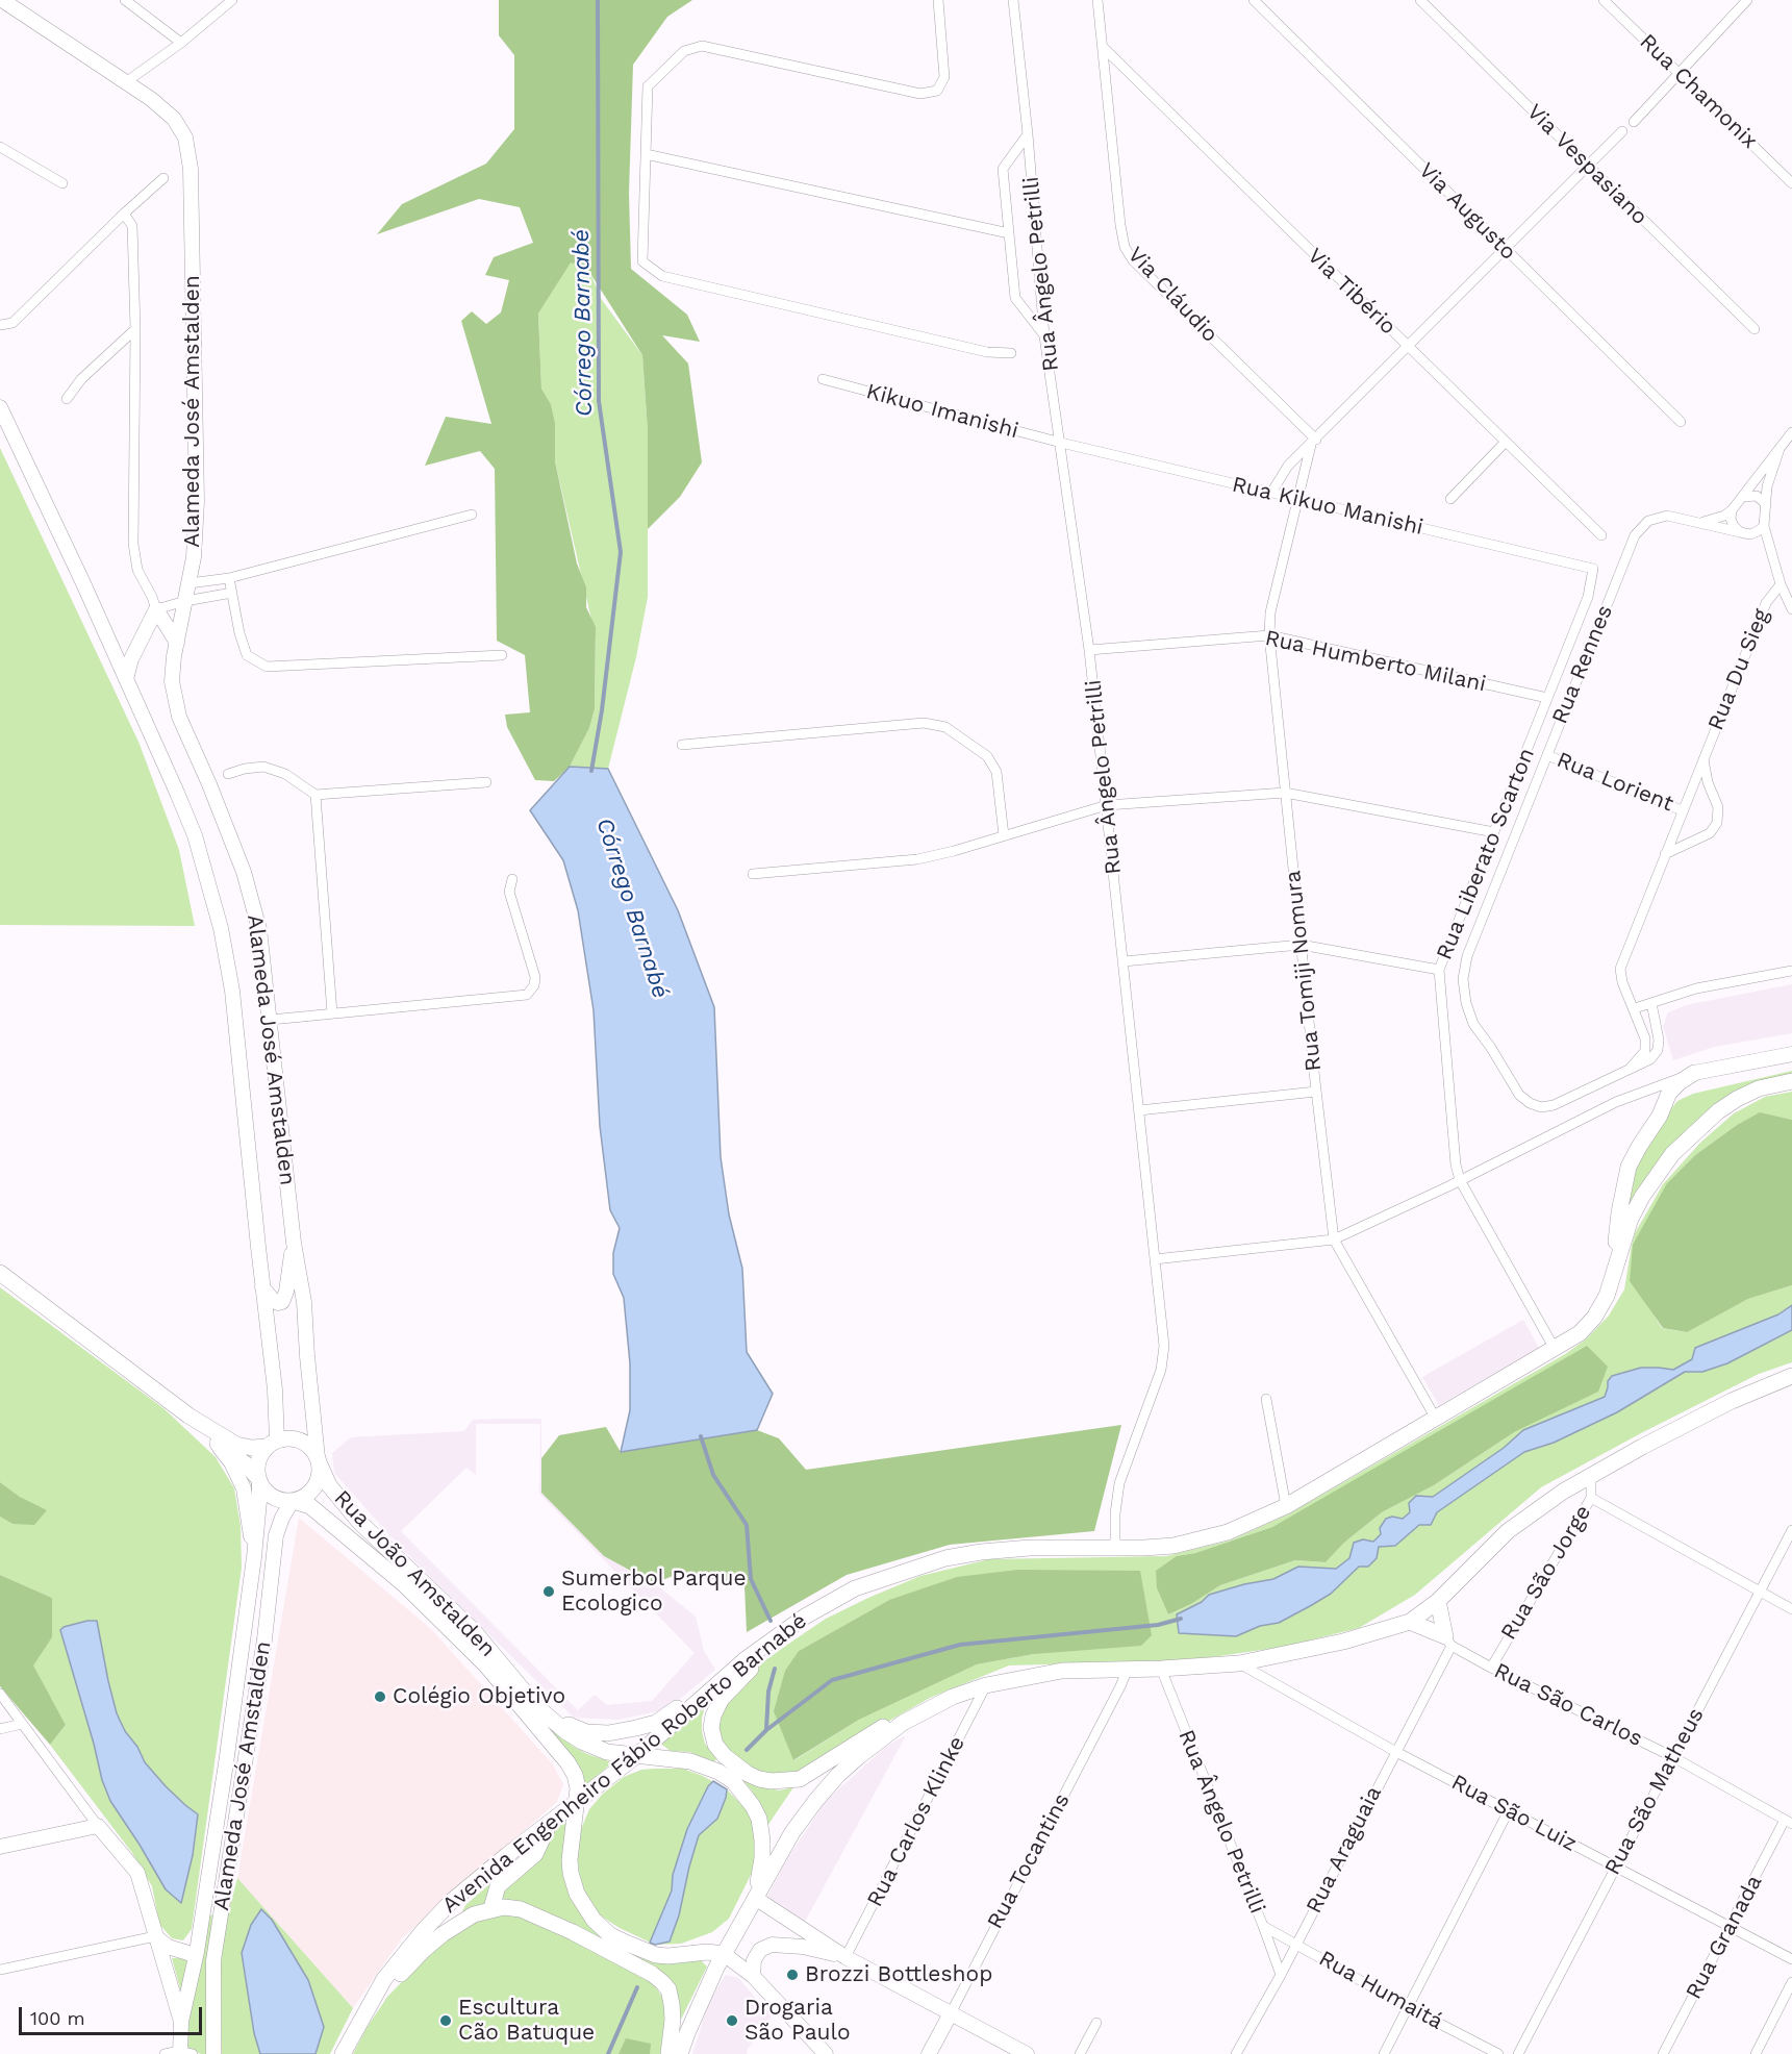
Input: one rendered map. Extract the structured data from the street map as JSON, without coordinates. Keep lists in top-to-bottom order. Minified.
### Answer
{"streets":{"main road":["Rua João Amstalden","Avenida Engenheiro Fábio Roberto Barnabé"],"street":["Rua Chamonix","Via Vespasiano","Via Augusto","Rua Ângelo Petrilli","Via Tibério","Via Cláudio","Alameda José Amstalden","Kikuo Imanishi","Rua Kikuo Manishi","Rua Humberto Milani","Rua Rennes","Rua Du Sieg","Rua Lorient","Rua Liberato Scarton","Rua Tomiji Nomura","Rua São Jorge","Rua São Carlos","Rua São Matheus","Rua São Luiz","Rua Carlos Klinke","Rua Araguaia","Rua Tocantins","Rua Granada","Rua Humaitá"]},"crossings":[["Rua Ângelo Petrilli","Kikuo Imanishi"],["Rua Ângelo Petrilli","Rua Kikuo Manishi"],["Rua Ângelo Petrilli","Rua Humberto Milani"],["Rua Ângelo Petrilli","Avenida Engenheiro Fábio Roberto Barnabé"],["Rua Ângelo Petrilli","Rua Araguaia"],["Rua Ângelo Petrilli","Rua Humaitá"],["Via Tibério","Via Cláudio"],["Via Cláudio","Rua Tomiji Nomura"],["Alameda José Amstalden","Rua João Amstalden"],["Kikuo Imanishi","Rua Kikuo Manishi"],["Rua Kikuo Manishi","Rua Liberato Scarton"],["Rua Kikuo Manishi","Rua Tomiji Nomura"],["Rua Humberto Milani","Rua Liberato Scarton"],["Rua Humberto Milani","Rua Tomiji Nomura"],["Rua Rennes","Rua Lorient"],["Rua Du Sieg","Rua Lorient"],["Rua Liberato Scarton","Avenida Engenheiro Fábio Roberto Barnabé"],["Rua Tomiji Nomura","Avenida Engenheiro Fábio Roberto Barnabé"],["Rua São Jorge","Rua São Carlos"],["Rua João Amstalden","Avenida Engenheiro Fábio Roberto Barnabé"],["Rua São Carlos","Rua São Matheus"],["Rua São Carlos","Rua Araguaia"],["Rua São Carlos","Rua Granada"],["Rua São Matheus","Rua São Luiz"],["Rua São Luiz","Rua Araguaia"],["Rua São Luiz","Rua Granada"],["Rua Araguaia","Rua Humaitá"]],"water":["Córrego Barnabé"],"places":["Sumerbol Parque Ecologico","Colégio Objetivo","Brozzi Bottleshop","Escultura Cão Batuque","Drogaria São Paulo"],"scale_bar":"100 m"}
